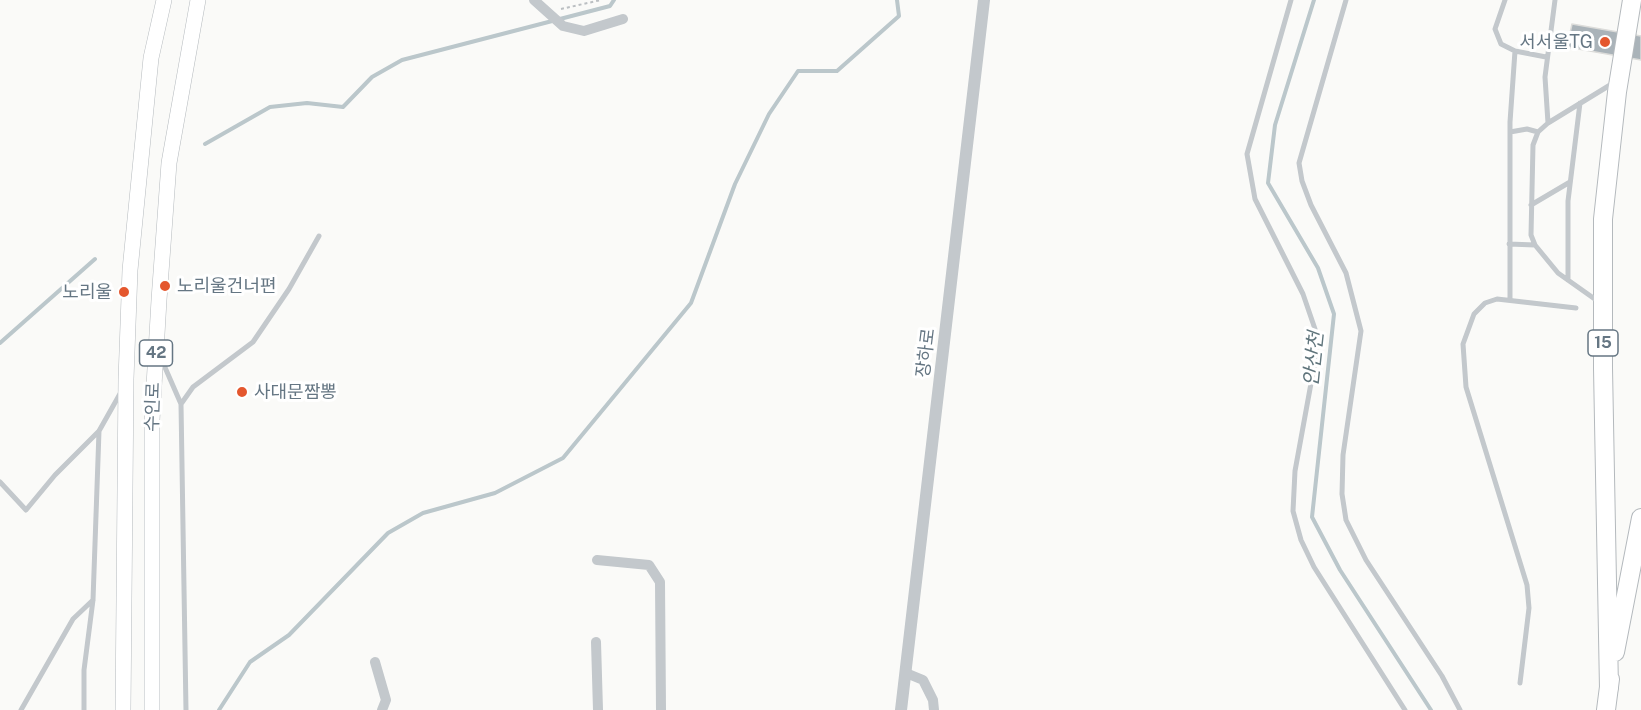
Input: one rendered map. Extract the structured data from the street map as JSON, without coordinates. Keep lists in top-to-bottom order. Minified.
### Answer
{"streets":{"highway":["15"],"main road":["42","수인로"],"street":["장하로"]},"water":["안산천"],"places":["서서울TG","노리울건너편","노리울","사대문짬뽕"]}
